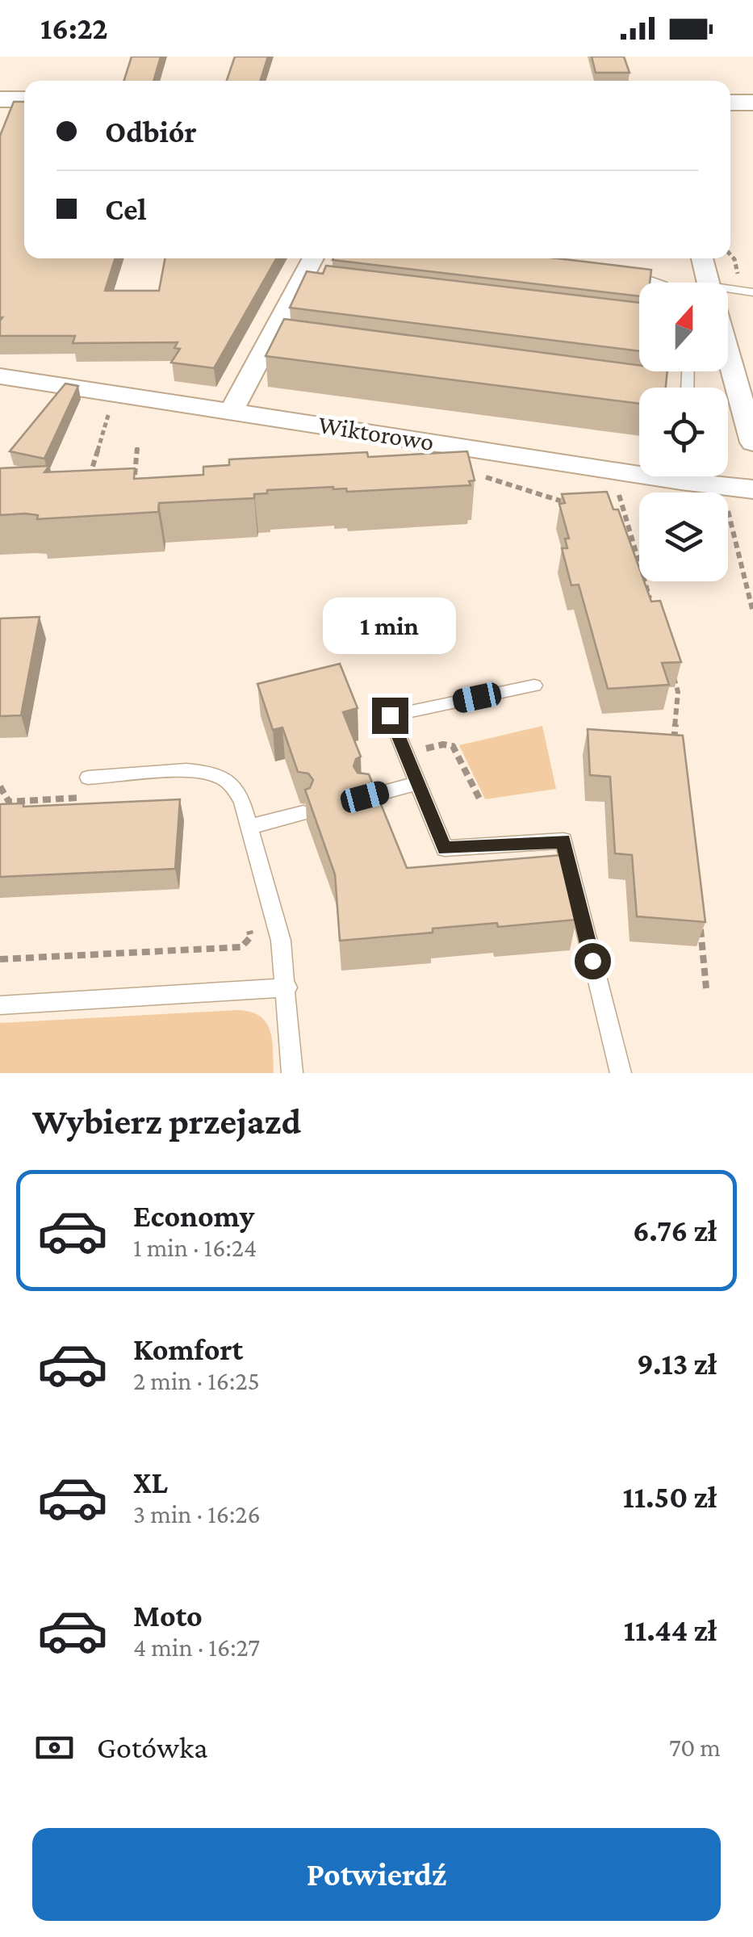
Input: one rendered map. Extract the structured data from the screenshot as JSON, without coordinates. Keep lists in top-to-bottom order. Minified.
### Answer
{"streets":{"street":["Wiktorowo"]},"north":"top","page":{"status":"16:22","banner":["Odbiór","Cel"],"bubble":"1 min","heading":"Wybierz przejazd","list":[{"name":"Economy","note":"1 min · 16:24","value":"6.76 zł"},{"name":"Komfort","note":"2 min · 16:25","value":"9.13 zł"},{"name":"XL","note":"3 min · 16:26","value":"11.50 zł"},{"name":"Moto","note":"4 min · 16:27","value":"11.44 zł"}],"pay":["Gotówka","70 m"],"buttons":"Potwierdź"}}
